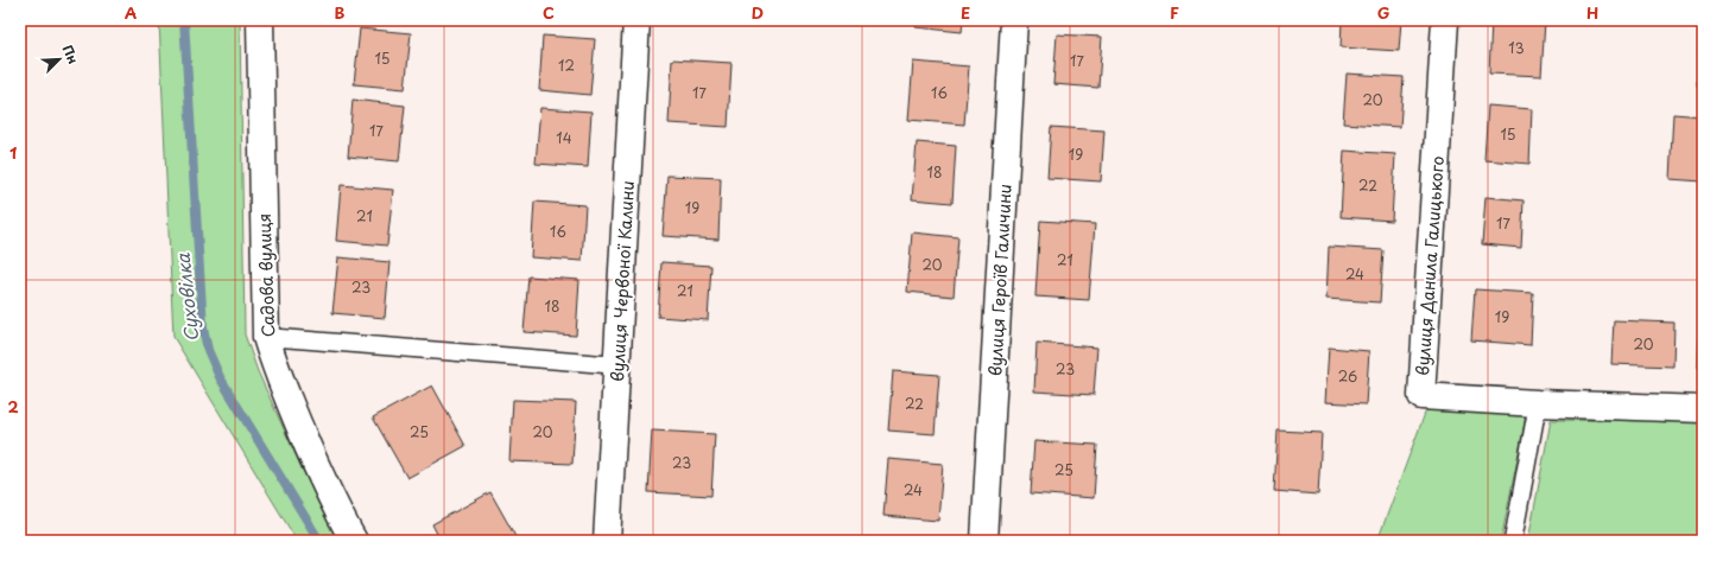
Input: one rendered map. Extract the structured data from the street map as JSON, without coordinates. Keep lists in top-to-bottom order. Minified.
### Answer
{"streets":{"street":["вулиця Данила Галицького","Садова вулиця","вулиця Героїв Галичини","вулиця Червоної Калини"]},"water":["Суховілка"],"house_numbers":["13","15","17","12","17","16","20","17","15","14","19","18","22","19","21","17","16","21","20","24","23","21","18","19","20","23","26","22","25","20","23","25","24"],"north":"top right","grid":{"columns":["A","B","C","D","E","F","G","H"],"rows":["1","2"]}}
